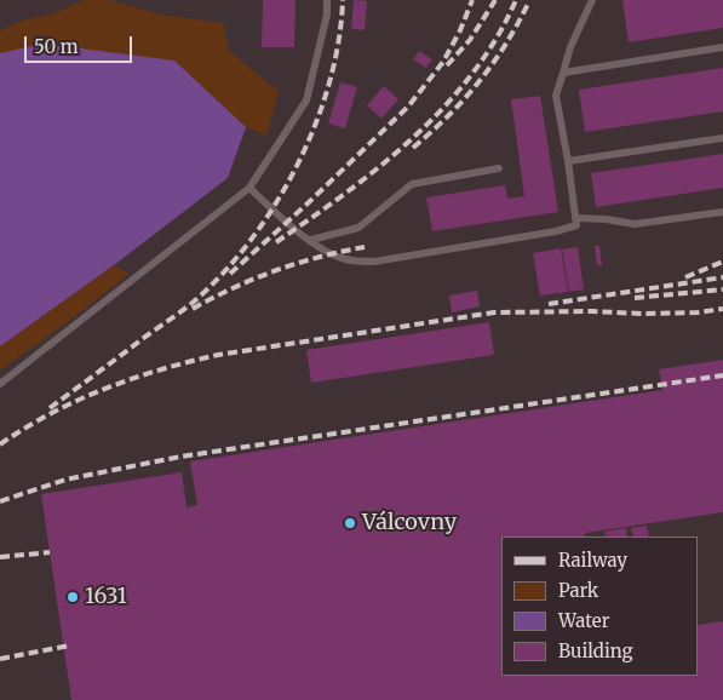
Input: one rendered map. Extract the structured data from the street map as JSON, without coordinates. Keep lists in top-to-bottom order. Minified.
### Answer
{"places":["Válcovny","1631"],"legend":["Railway","Park","Water","Building"],"scale_bar":"50 m"}
